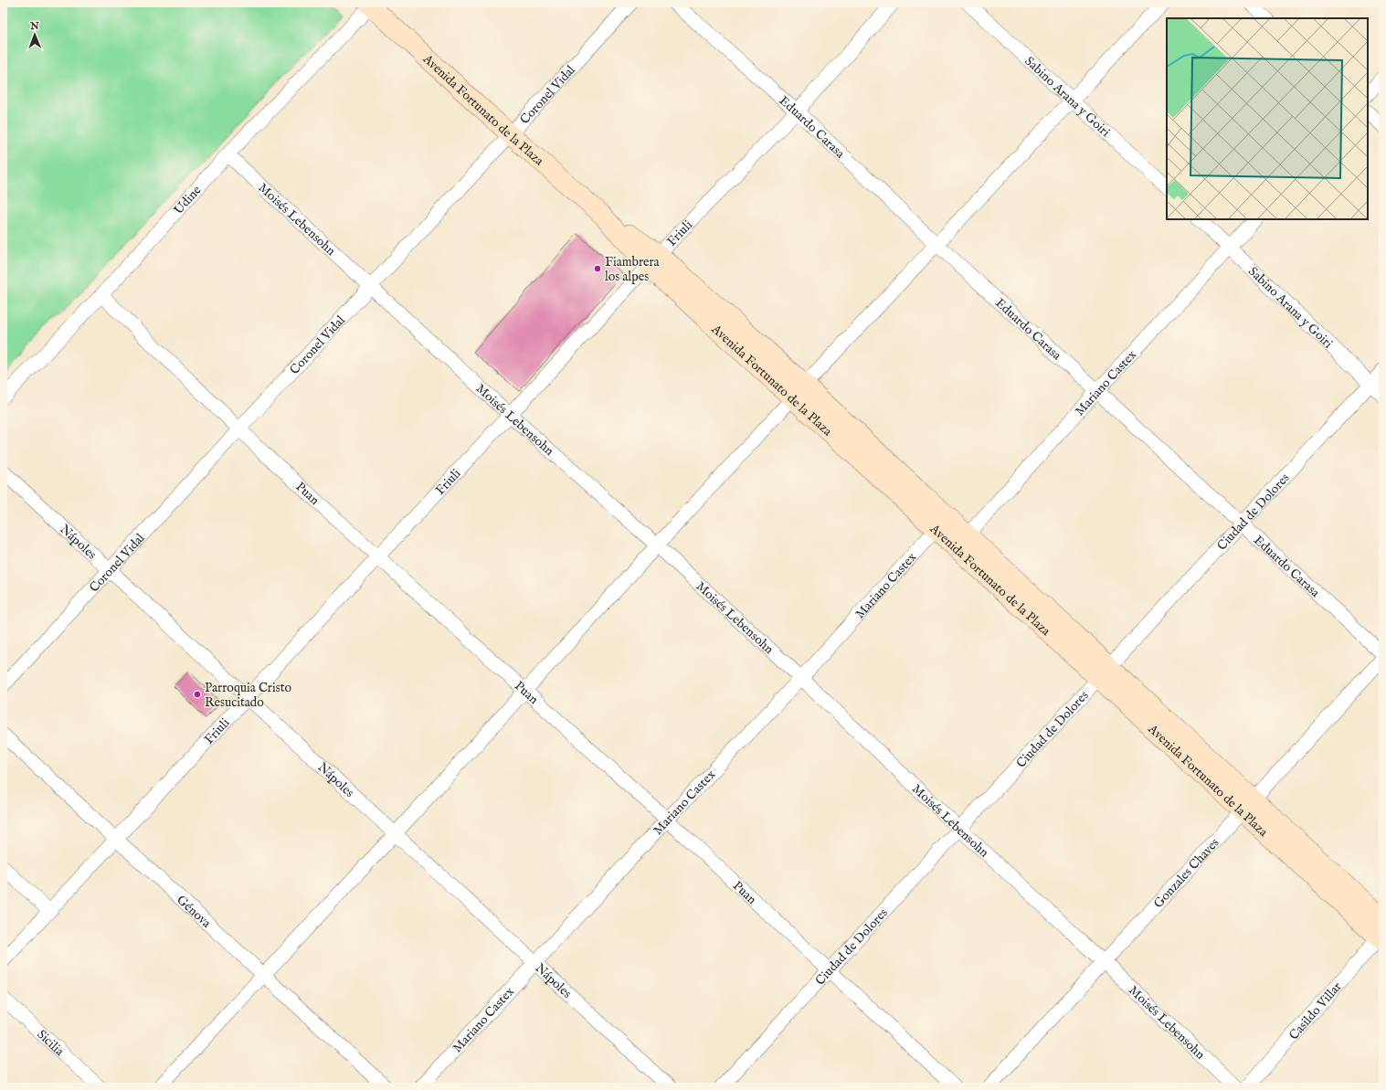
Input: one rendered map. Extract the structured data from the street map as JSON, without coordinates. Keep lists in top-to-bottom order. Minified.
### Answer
{"streets":{"main road":["Avenida Fortunato de la Plaza"],"street":["Coronel Vidal","Sabino Arana y Goiri","Eduardo Carasa","Udine","Moisés Lebensohn","Friuli","Mariano Castex","Puan","Ciudad de Dolores","Nápoles","Gonzales Chaves","Génova","Casildo Villar","Sicilia"]},"crossings":[["Coronel Vidal","Avenida Fortunato de la Plaza"],["Coronel Vidal","Moisés Lebensohn"],["Coronel Vidal","Puan"],["Coronel Vidal","Nápoles"],["Sabino Arana y Goiri","Mariano Castex"],["Sabino Arana y Goiri","Ciudad de Dolores"],["Avenida Fortunato de la Plaza","Udine"],["Avenida Fortunato de la Plaza","Friuli"],["Avenida Fortunato de la Plaza","Mariano Castex"],["Avenida Fortunato de la Plaza","Ciudad de Dolores"],["Avenida Fortunato de la Plaza","Gonzales Chaves"],["Avenida Fortunato de la Plaza","Casildo Villar"],["Eduardo Carasa","Friuli"],["Eduardo Carasa","Mariano Castex"],["Eduardo Carasa","Ciudad de Dolores"],["Udine","Moisés Lebensohn"],["Udine","Puan"],["Moisés Lebensohn","Friuli"],["Moisés Lebensohn","Mariano Castex"],["Moisés Lebensohn","Ciudad de Dolores"],["Moisés Lebensohn","Gonzales Chaves"],["Friuli","Puan"],["Friuli","Nápoles"],["Friuli","Génova"],["Mariano Castex","Puan"],["Mariano Castex","Nápoles"],["Puan","Ciudad de Dolores"]],"places":["Fiambrera los alpes","Parroquia Cristo Resucitado"],"north":"top"}
